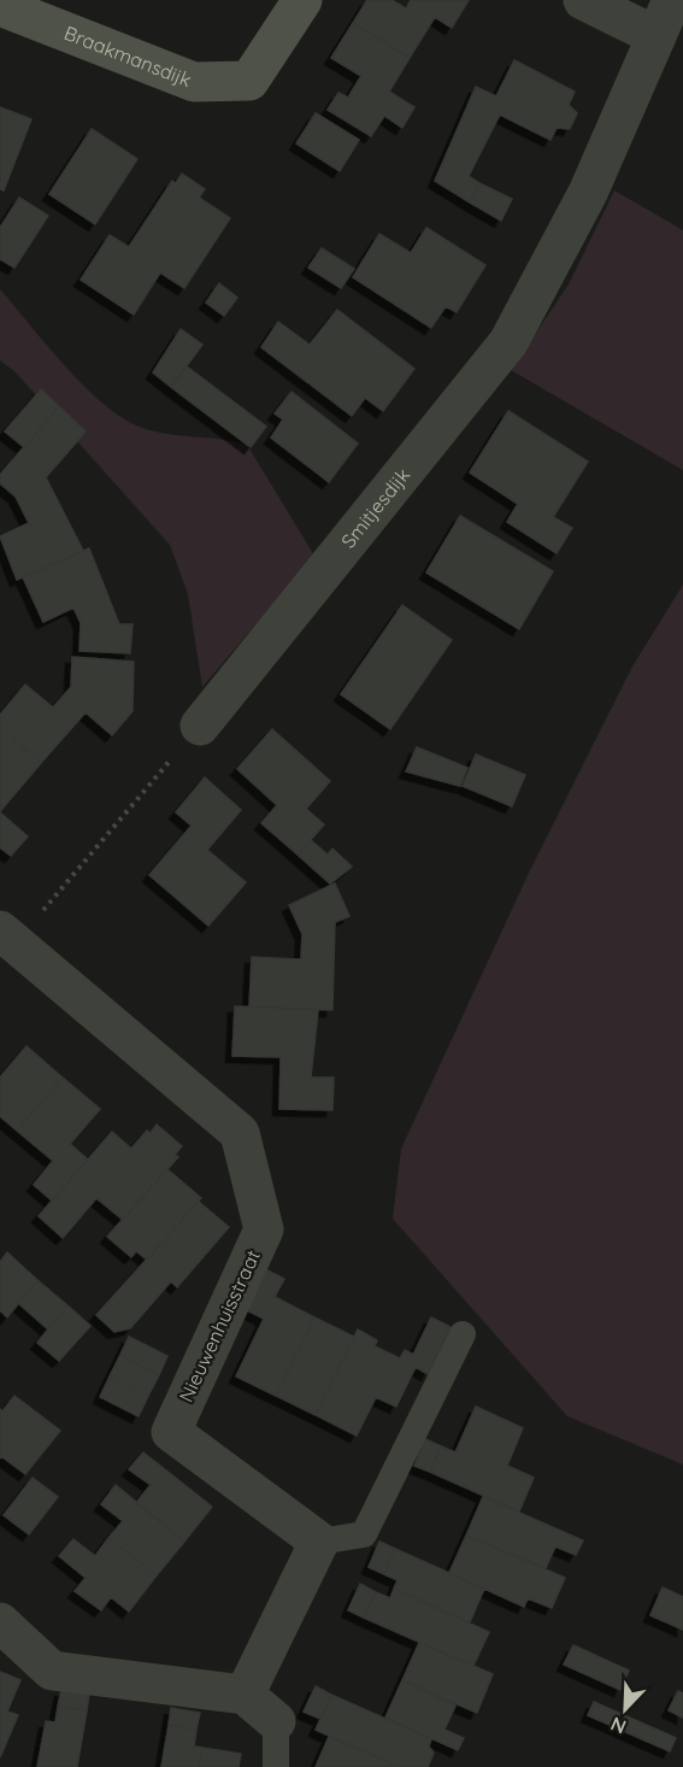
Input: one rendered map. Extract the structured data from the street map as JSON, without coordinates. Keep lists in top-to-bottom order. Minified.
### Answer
{"streets":{"street":["Braakmansdijk","Smitjesdijk","Nieuwenhuisstraat"]},"north":"bottom left"}
